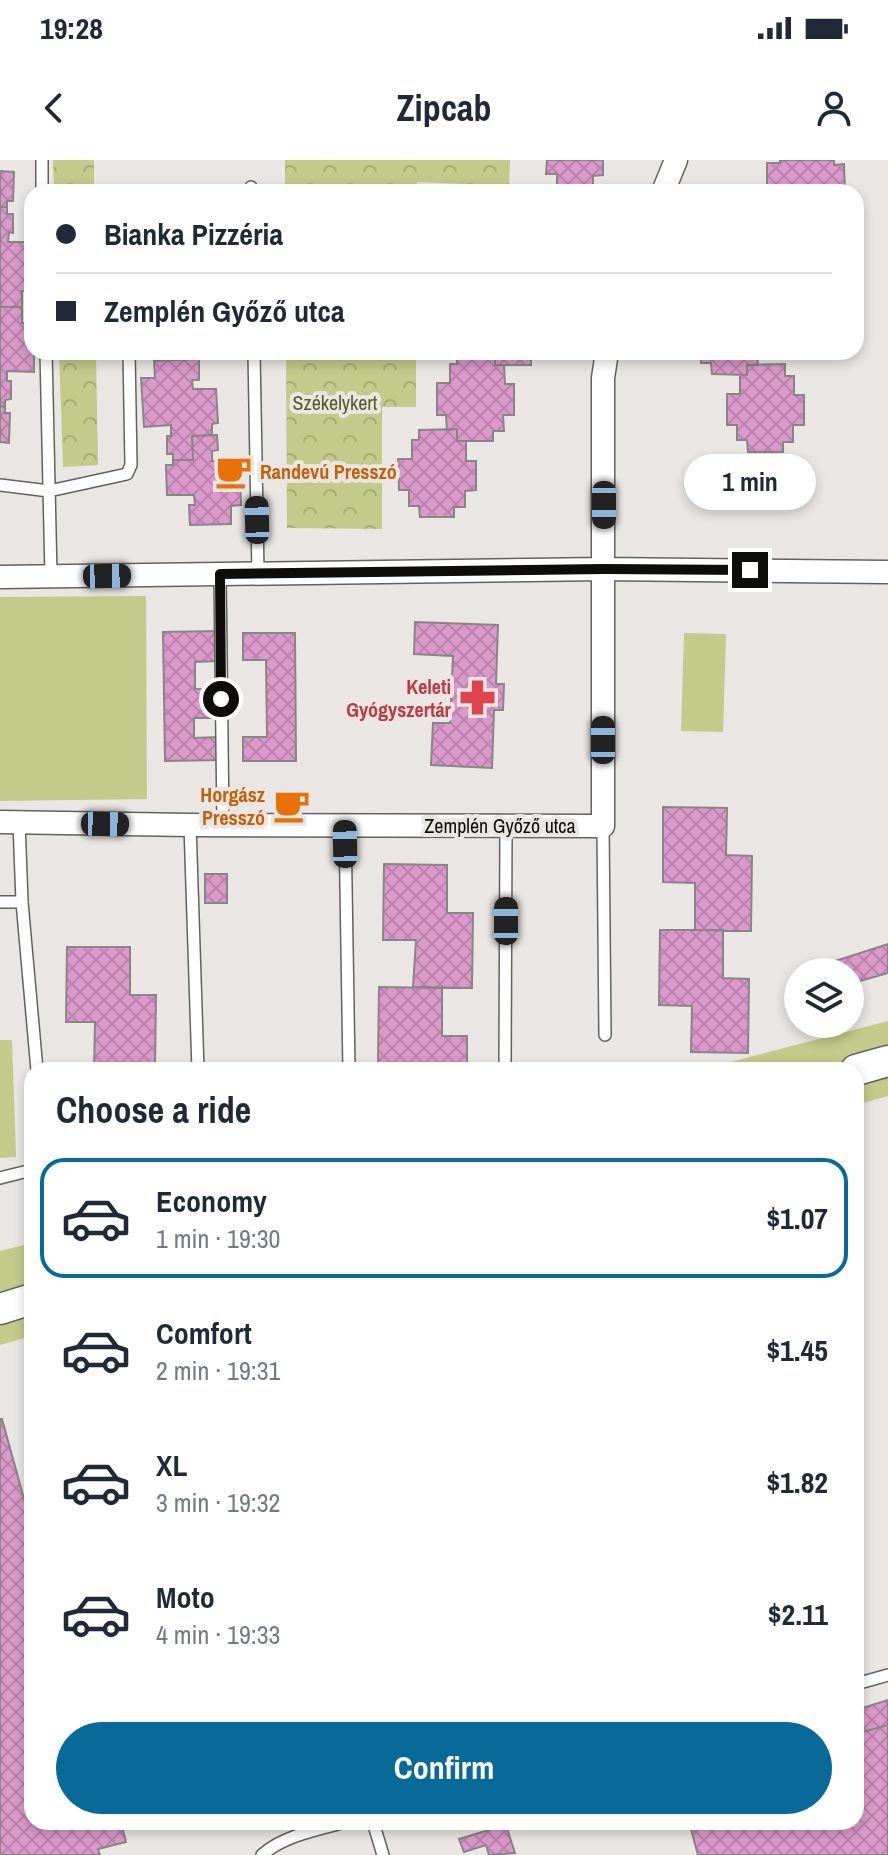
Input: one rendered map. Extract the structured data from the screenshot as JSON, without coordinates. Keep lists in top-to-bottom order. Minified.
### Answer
{"streets":{"street":["Zemplén Győző utca"]},"parks":["Székelykert"],"places":{"cafe":["Randevú Presszó","Horgász Presszó"],"pharmacy":["Keleti Gyógyszertár"]},"page":{"status":"19:28","header":"Zipcab","banner":["Bianka Pizzéria","Zemplén Győző utca"],"bubble":"1 min","heading":"Choose a ride","list":[{"name":"Economy","note":"1 min · 19:30","value":"$1.07"},{"name":"Comfort","note":"2 min · 19:31","value":"$1.45"},{"name":"XL","note":"3 min · 19:32","value":"$1.82"},{"name":"Moto","note":"4 min · 19:33","value":"$2.11"}],"buttons":"Confirm"}}
